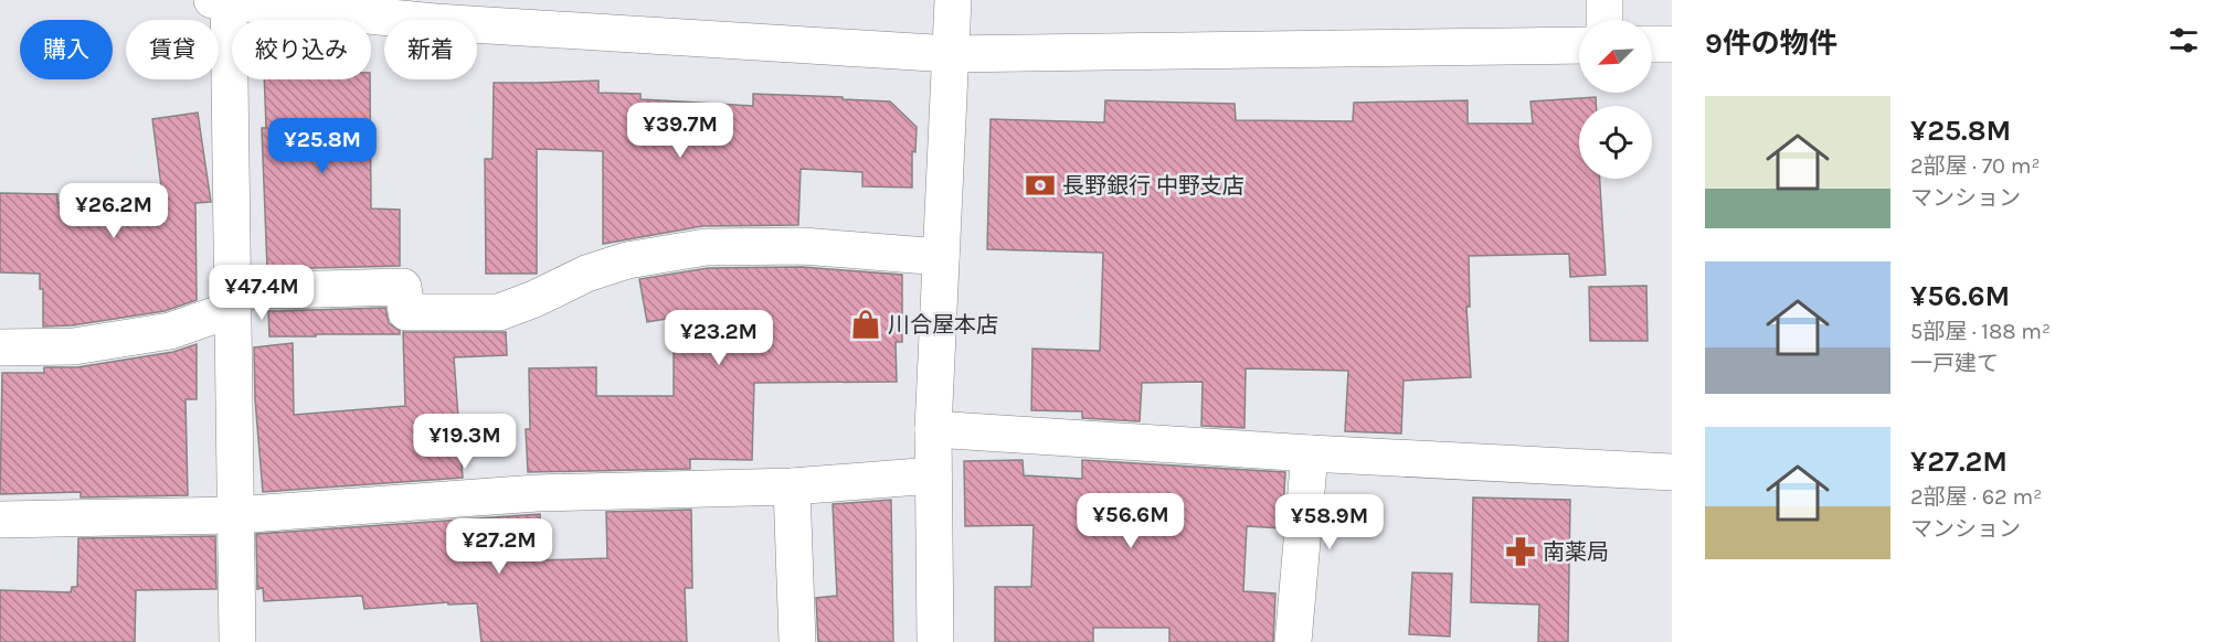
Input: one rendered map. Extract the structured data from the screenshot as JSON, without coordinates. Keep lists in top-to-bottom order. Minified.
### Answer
{"places":{"bank":["長野銀行 中野支店"],"shop":["川合屋本店"],"pharmacy":["南薬局"]},"north":"bottom left","page":{"heading":"9件の物件","chip":["購入","賃貸","絞り込み","新着"],"list":[{"name":"¥25.8M","note":"2部屋 · 70 m² · マンション"},{"name":"¥56.6M","note":"5部屋 · 188 m² · 一戸建て"},{"name":"¥27.2M","note":"2部屋 · 62 m² · マンション"}],"price":["¥39.7M","¥25.8M","¥26.2M","¥47.4M","¥23.2M","¥19.3M","¥56.6M","¥58.9M","¥27.2M"]}}
